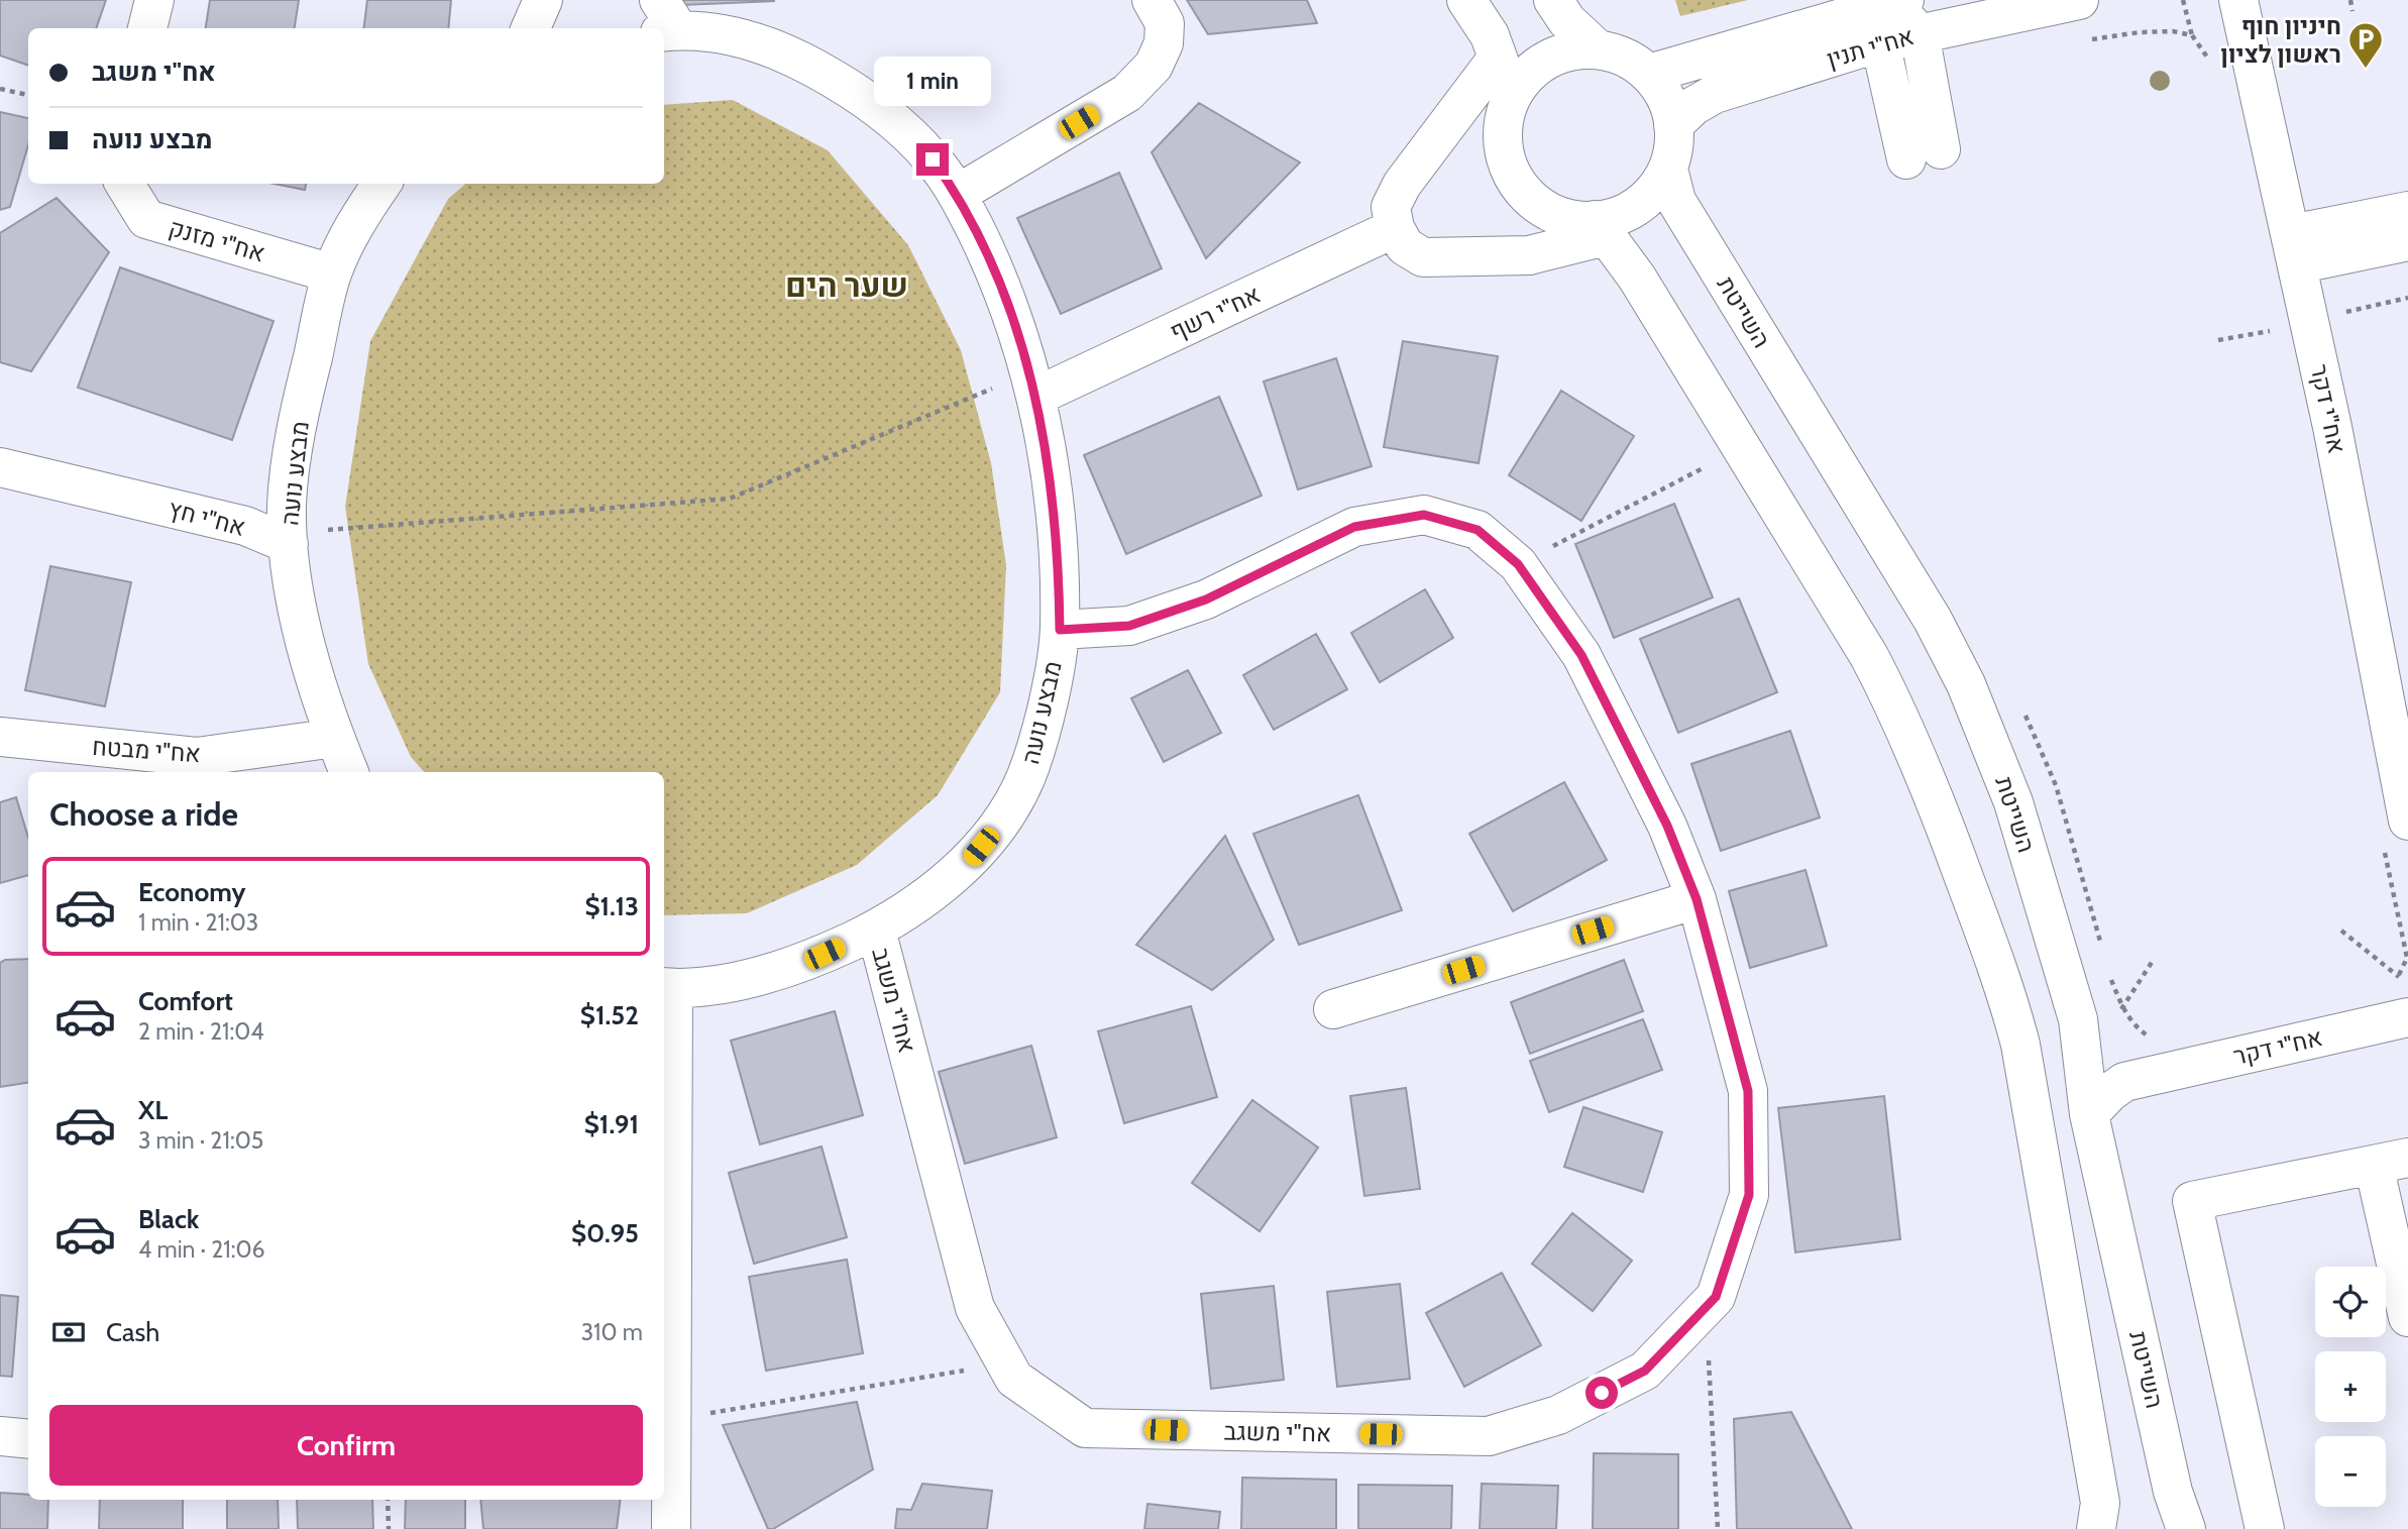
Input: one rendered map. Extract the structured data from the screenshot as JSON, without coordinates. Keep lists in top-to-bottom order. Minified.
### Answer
{"streets":{"street":["אח\"י תנין","אח\"י מזנק","השייטת","אח\"י רשף","אח\"י דקר","מבצע נועה","אח\"י חץ","אח\"י מבטח","אח\"י משגב"]},"crossings":[["אח\"י תנין","השייטת"],["אח\"י מזנק","מבצע נועה"],["השייטת","אח\"י דקר"],["אח\"י רשף","מבצע נועה"],["מבצע נועה","אח\"י חץ"],["מבצע נועה","אח\"י מבטח"],["מבצע נועה","אח\"י משגב"]],"districts":["שער הים"],"places":{"parking":["חיניון חוף ראשון לציון"]},"page":{"banner":["אח\"י משגב","מבצע נועה"],"bubble":"1 min","heading":"Choose a ride","list":[{"name":"Economy","note":"1 min · 21:03","value":"$1.13"},{"name":"Comfort","note":"2 min · 21:04","value":"$1.52"},{"name":"XL","note":"3 min · 21:05","value":"$1.91"},{"name":"Black","note":"4 min · 21:06","value":"$0.95"}],"map_buttons":["+","−"],"pay":["Cash","310 m"],"buttons":"Confirm"}}
